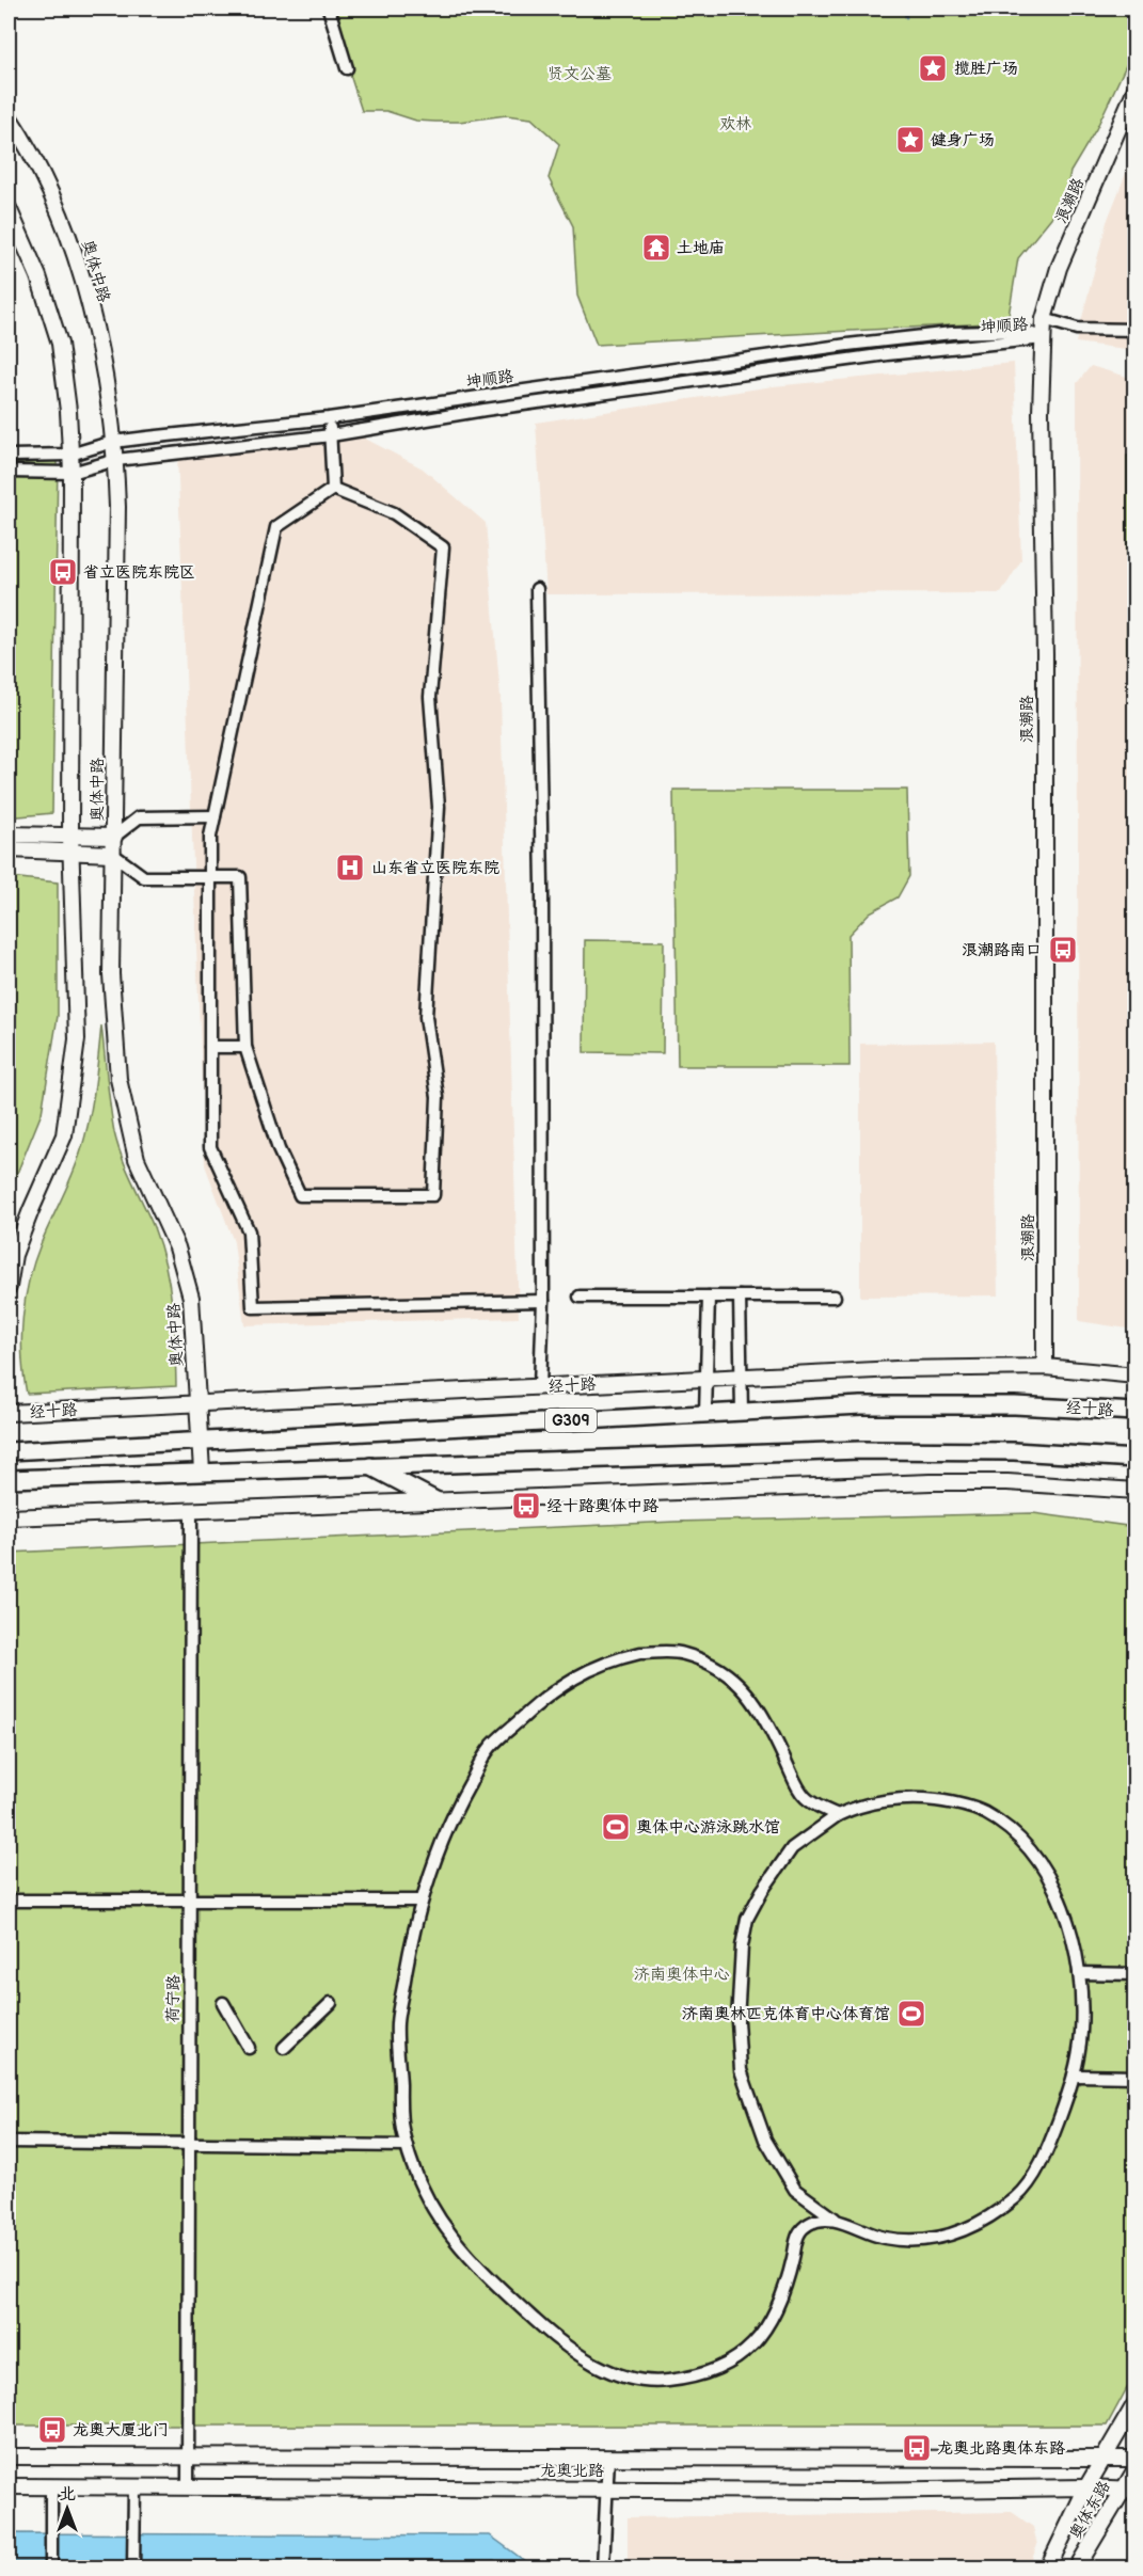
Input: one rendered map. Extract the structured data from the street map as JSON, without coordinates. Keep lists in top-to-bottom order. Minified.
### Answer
{"streets":{"highway":["经十路","G309"],"main road":["浪潮路","奥体中路","龙奥北路","奥体东路"],"street":["坤顺路","荷宁路"]},"crossings":[["浪潮路","坤顺路"],["浪潮路","经十路"],["奥体中路","坤顺路"],["奥体中路","经十路"],["荷宁路","龙奥北路"],["龙奥北路","奥体东路"]],"parks":["贤文公墓","欢林","济南奥体中心"],"places":{"place":["揽胜广场","健身广场"],"temple":["土地庙"],"bus stop":["省立医院东院区","浪潮路南口","经十路奥体中路","龙奥大厦北门","龙奥北路奥体东路"],"hospital":["山东省立医院东院"],"sports":["奥体中心游泳跳水馆","济南奥林匹克体育中心体育馆"]},"north":"top"}
